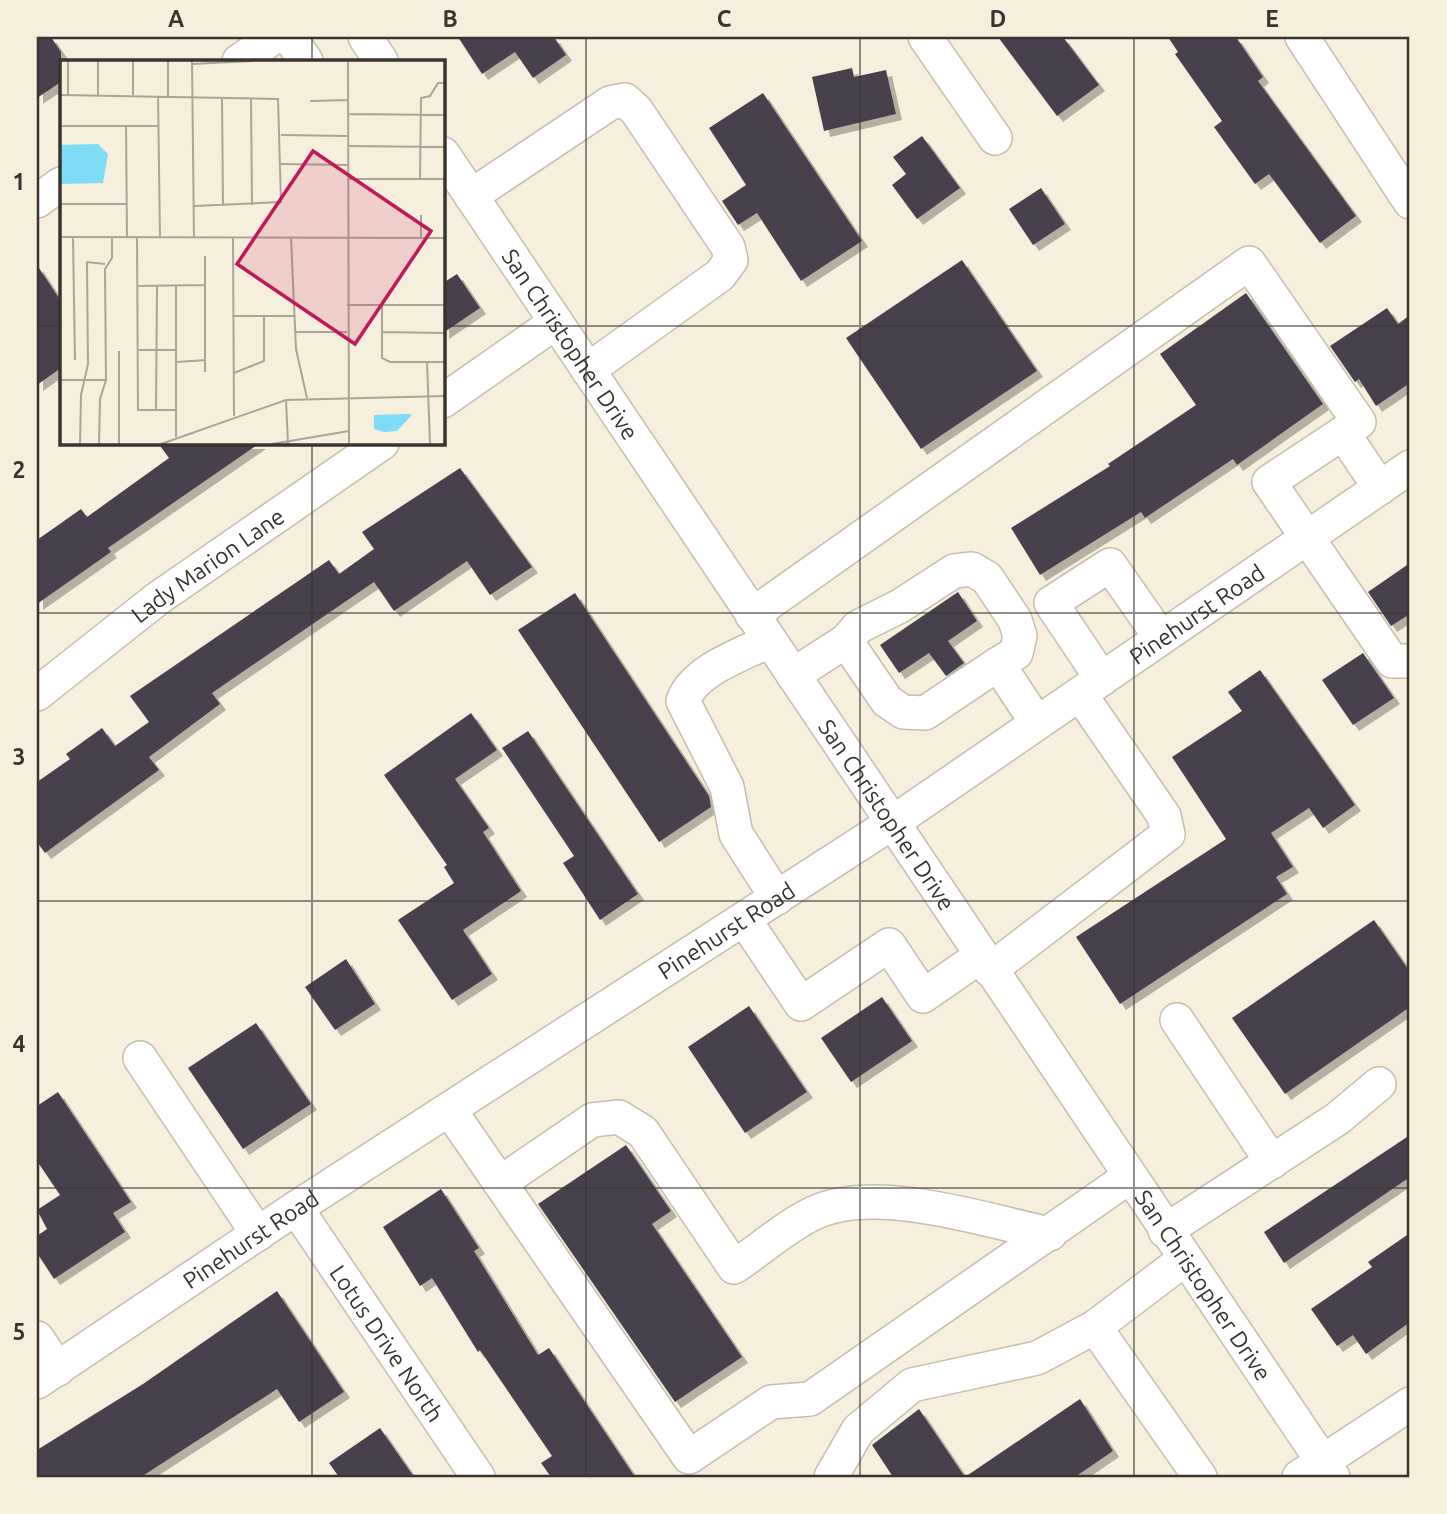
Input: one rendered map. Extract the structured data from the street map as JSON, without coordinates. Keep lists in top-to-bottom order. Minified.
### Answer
{"streets":{"street":["San Christopher Drive","Lady Marion Lane","Pinehurst Road","Lotus Drive North"]},"crossings":[["San Christopher Drive","Pinehurst Road"],["Pinehurst Road","Lotus Drive North"]],"grid":{"columns":["A","B","C","D","E"],"rows":["1","2","3","4","5"]}}
